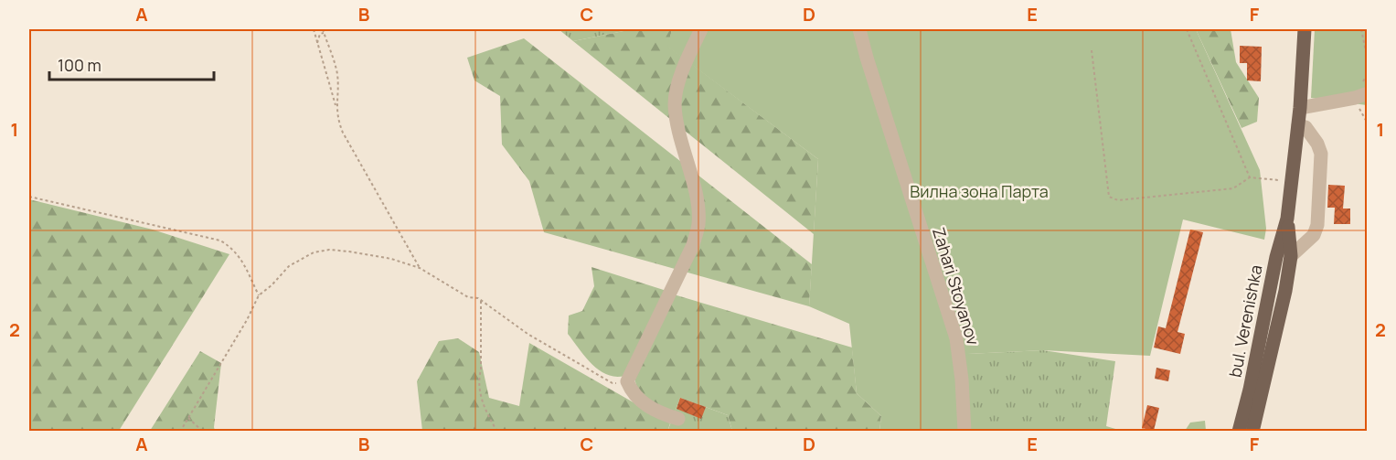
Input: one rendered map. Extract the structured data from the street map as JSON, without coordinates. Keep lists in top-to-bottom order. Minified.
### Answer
{"streets":{"main road":["bul. Verenishka"],"street":["Zahari Stoyanov"]},"parks":["Вилна зона Парта"],"scale_bar":"100 m","grid":{"columns":["A","B","C","D","E","F"],"rows":["1","2"]}}
